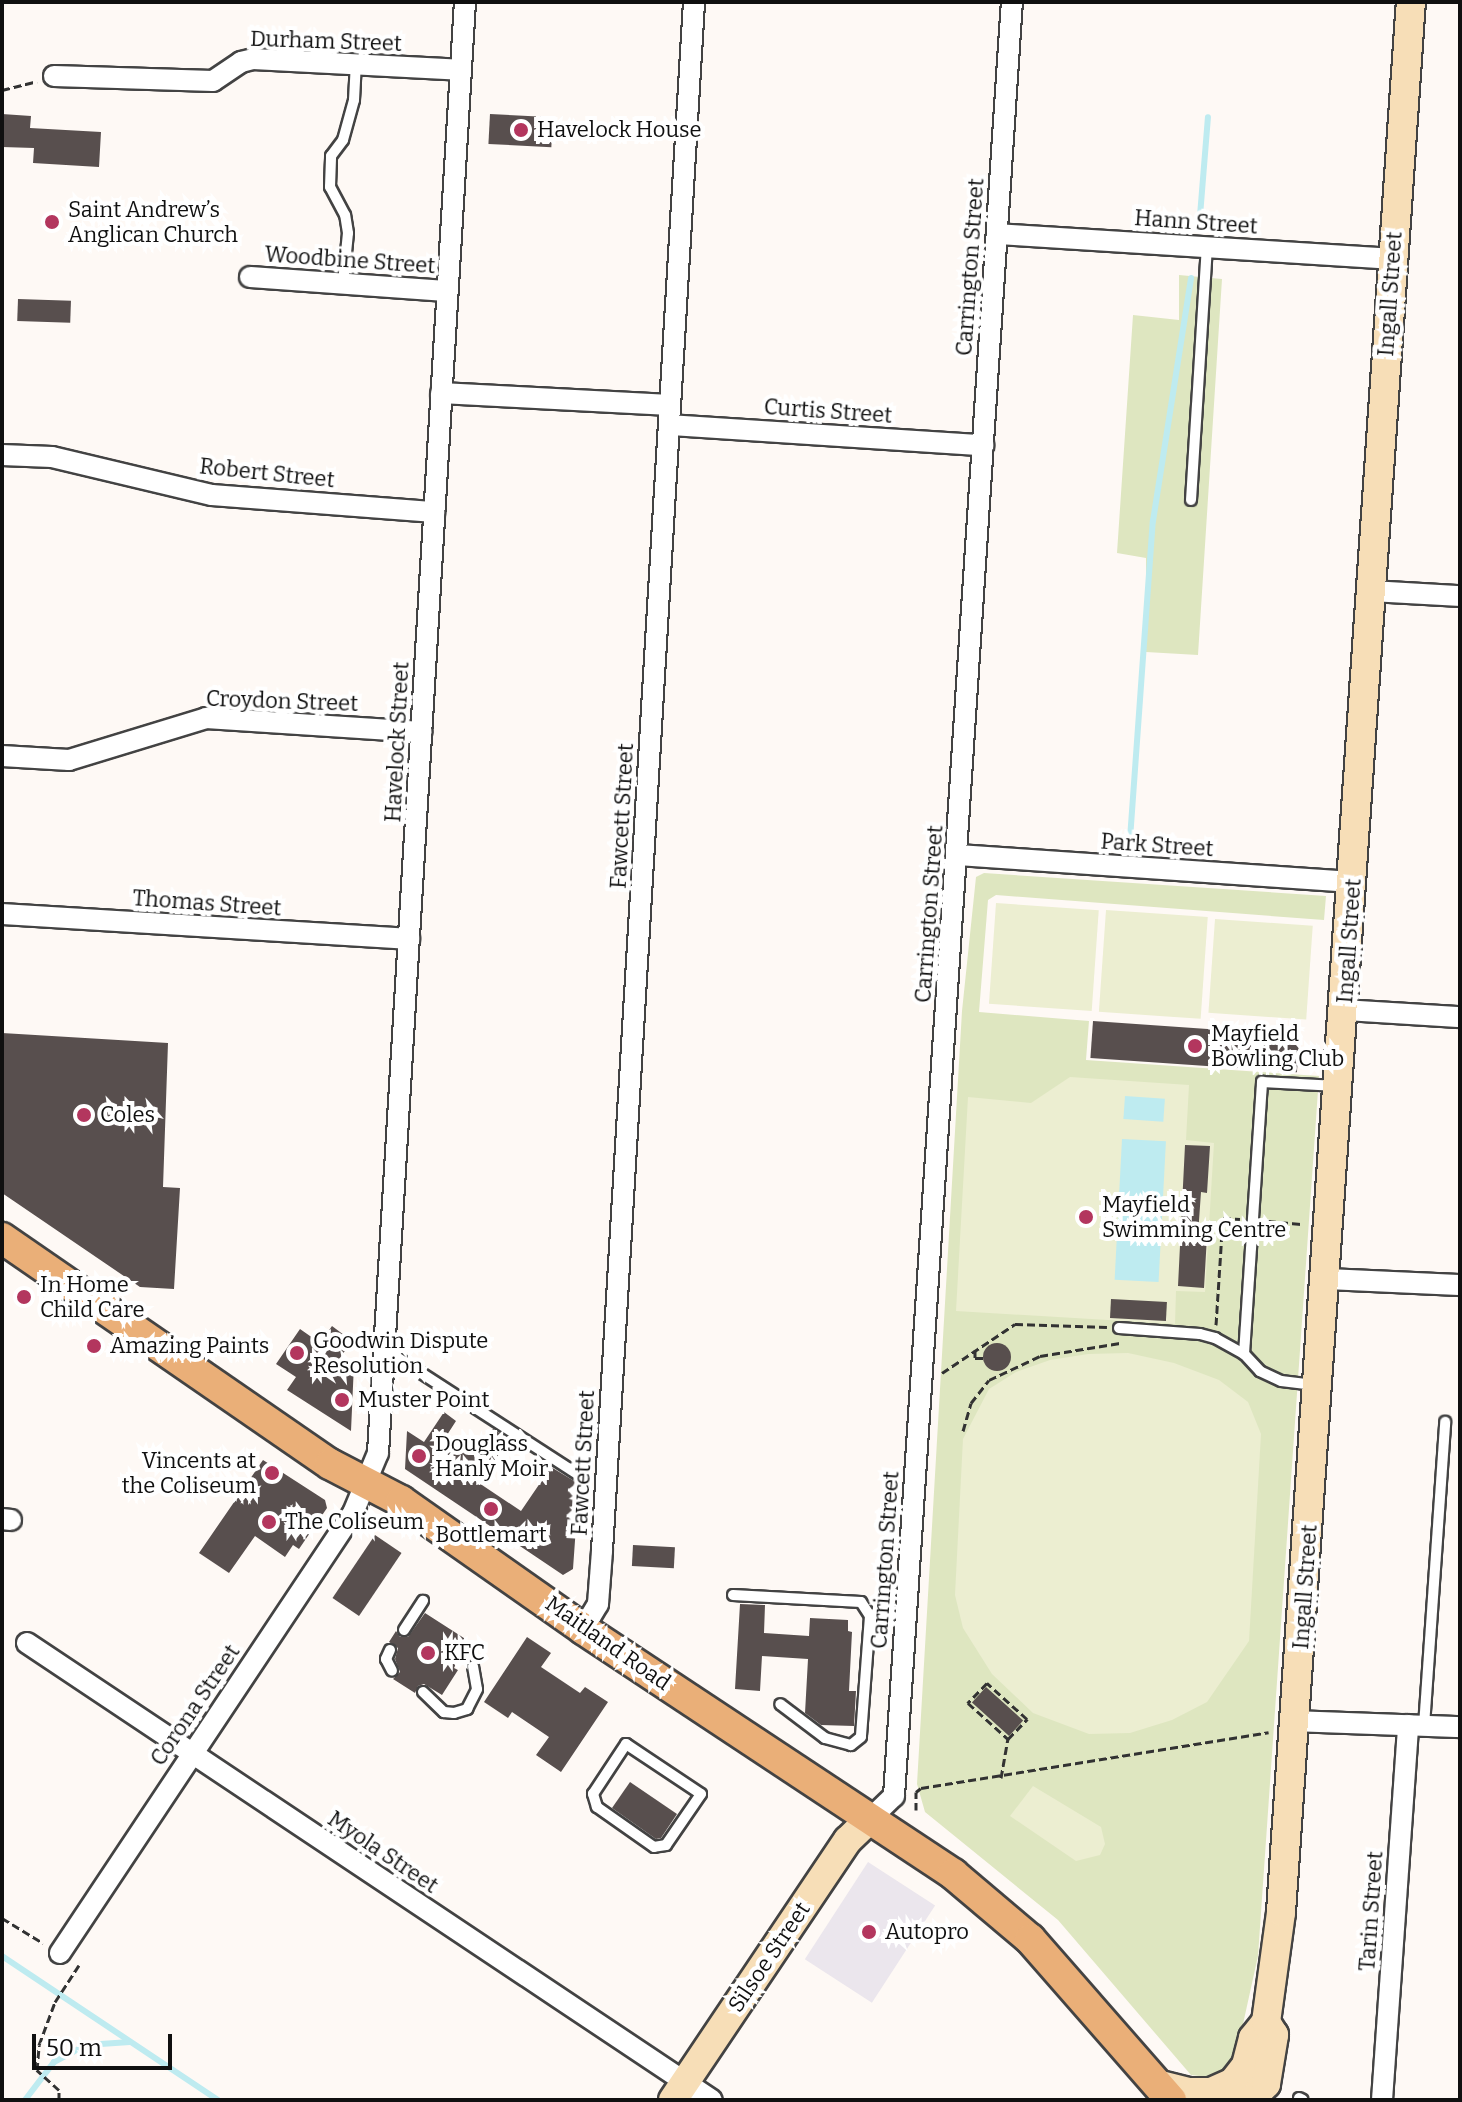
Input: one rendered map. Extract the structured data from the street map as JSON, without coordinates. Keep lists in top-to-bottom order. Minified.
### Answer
{"streets":{"main road":["Ingall Street","Maitland Road","Silsoe Street"],"street":["Durham Street","Hann Street","Woodbine Street","Carrington Street","Curtis Street","Robert Street","Croydon Street","Havelock Street","Fawcett Street","Park Street","Thomas Street","Corona Street","Myola Street","Tarin Street"]},"crossings":[["Durham Street","Havelock Street"],["Hann Street","Carrington Street"],["Hann Street","Ingall Street"],["Woodbine Street","Havelock Street"],["Carrington Street","Curtis Street"],["Carrington Street","Park Street"],["Carrington Street","Maitland Road"],["Carrington Street","Silsoe Street"],["Ingall Street","Park Street"],["Curtis Street","Havelock Street"],["Curtis Street","Fawcett Street"],["Robert Street","Havelock Street"],["Croydon Street","Havelock Street"],["Havelock Street","Thomas Street"],["Havelock Street","Maitland Road"],["Havelock Street","Corona Street"],["Fawcett Street","Maitland Road"],["Maitland Road","Corona Street"],["Maitland Road","Silsoe Street"],["Corona Street","Myola Street"],["Myola Street","Silsoe Street"]],"places":["Havelock House","Saint Andrew’s Anglican Church","Mayfield Bowling Club","Coles","Mayfield Swimming Centre","In Home Child Care","Amazing Paints","Goodwin Dispute Resolution","Muster Point","Douglass Hanly Moir","Vincents at the Coliseum","Bottlemart","The Coliseum","KFC","Autopro"],"scale_bar":"50 m"}
